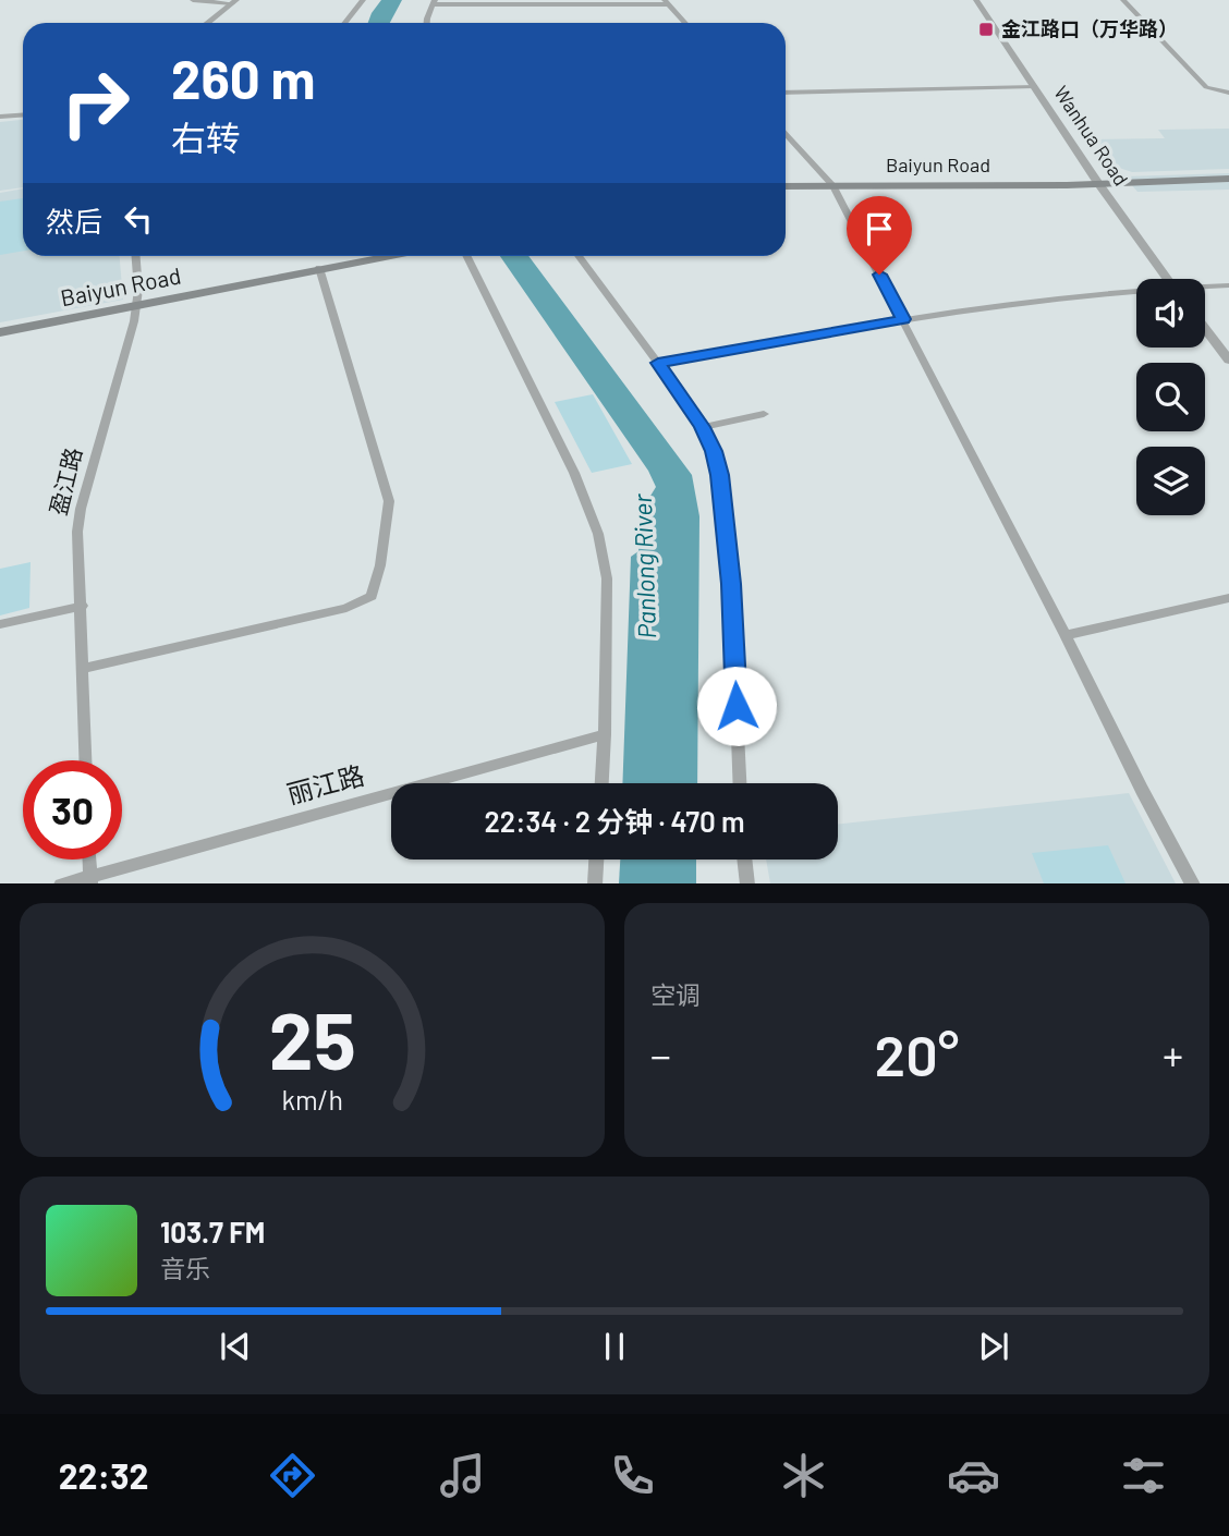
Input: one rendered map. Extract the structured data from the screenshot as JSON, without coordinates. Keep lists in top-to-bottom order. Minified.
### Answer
{"streets":{"main road":["Baiyun Road"],"street":["Wanhua Road","盈江路","丽江路"]},"crossings":[["Wanhua Road","Baiyun Road"],["Baiyun Road","盈江路"]],"water":["Panlong River"],"places":{"transit":["金江路口（万华路）"]},"page":{"turn":["260 m","右转"],"then":"然后","limit":"30","trip":"22:34 · 2 分钟 · 470 m","tile":"空调","heat":["−","20°","+"],"song":["103.7 FM","音乐"],"tabs":"22:32","gauge":["25","km/h"]}}
